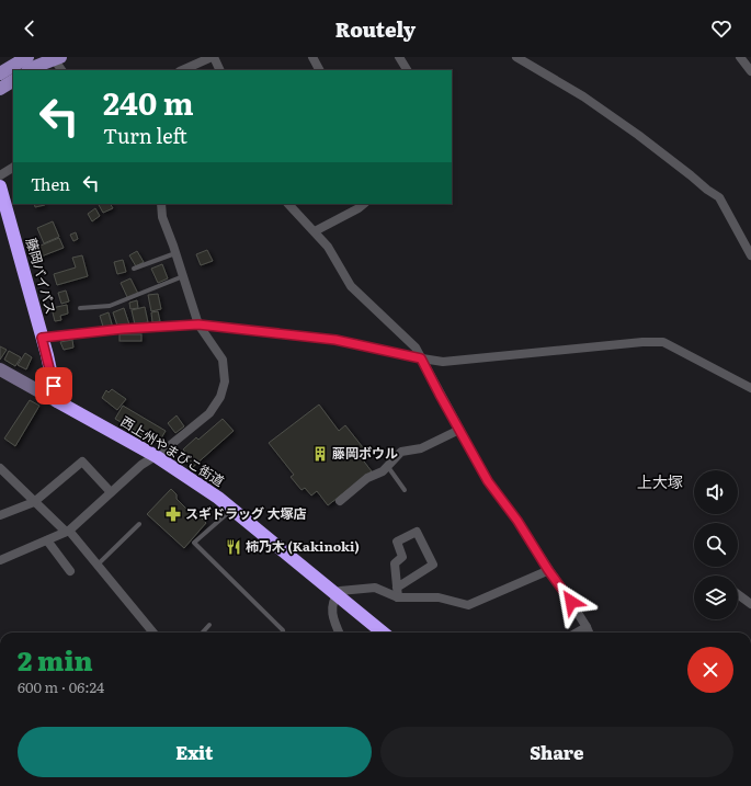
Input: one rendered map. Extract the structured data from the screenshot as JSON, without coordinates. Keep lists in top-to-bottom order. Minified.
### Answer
{"streets":{"highway":["藤岡バイパス","西上州やまびこ街道"]},"crossings":[["藤岡バイパス","西上州やまびこ街道"]],"districts":["上大塚"],"places":{"building":["藤岡ボウル"],"pharmacy":["スギドラッグ 大塚店"],"restaurant":["柿乃木 (Kakinoki)"]},"page":{"header":"Routely","turn":["240 m","Turn left"],"then":"Then","heading":["2 min","600 m · 06:24"],"buttons":["Exit","Share"]}}
